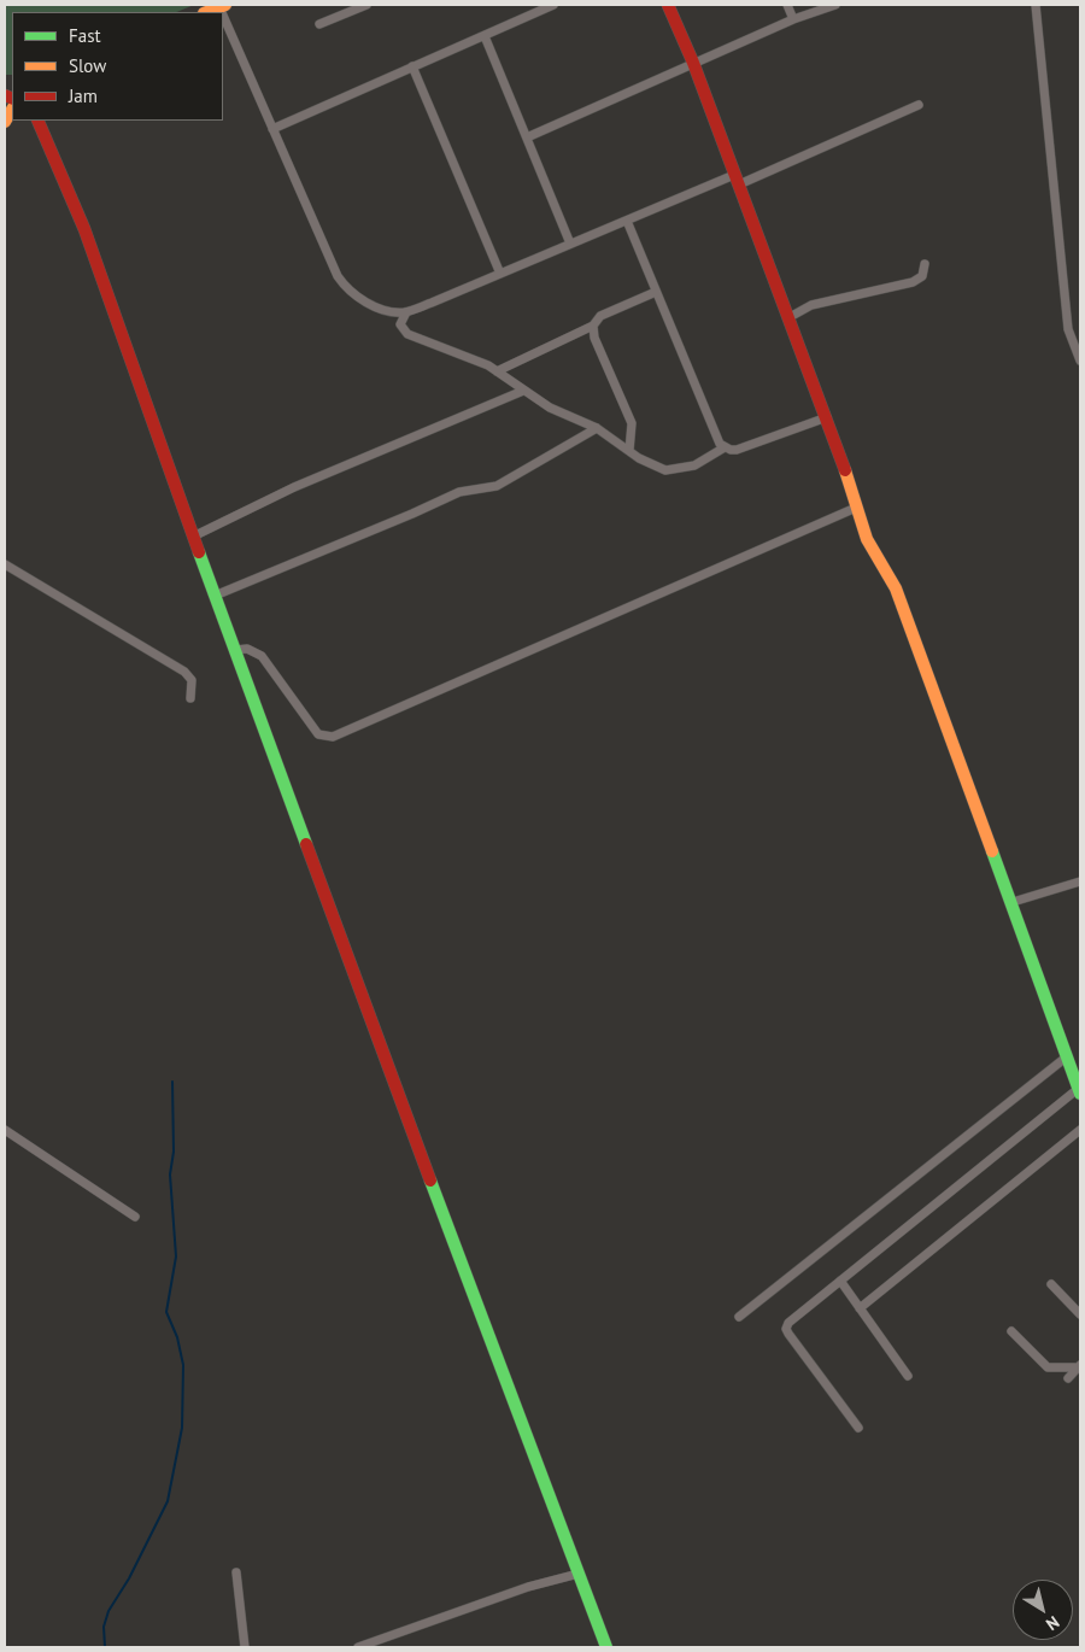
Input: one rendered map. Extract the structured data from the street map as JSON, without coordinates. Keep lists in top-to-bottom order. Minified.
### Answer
{"legend":["Fast","Slow","Jam"],"north":"bottom right"}
